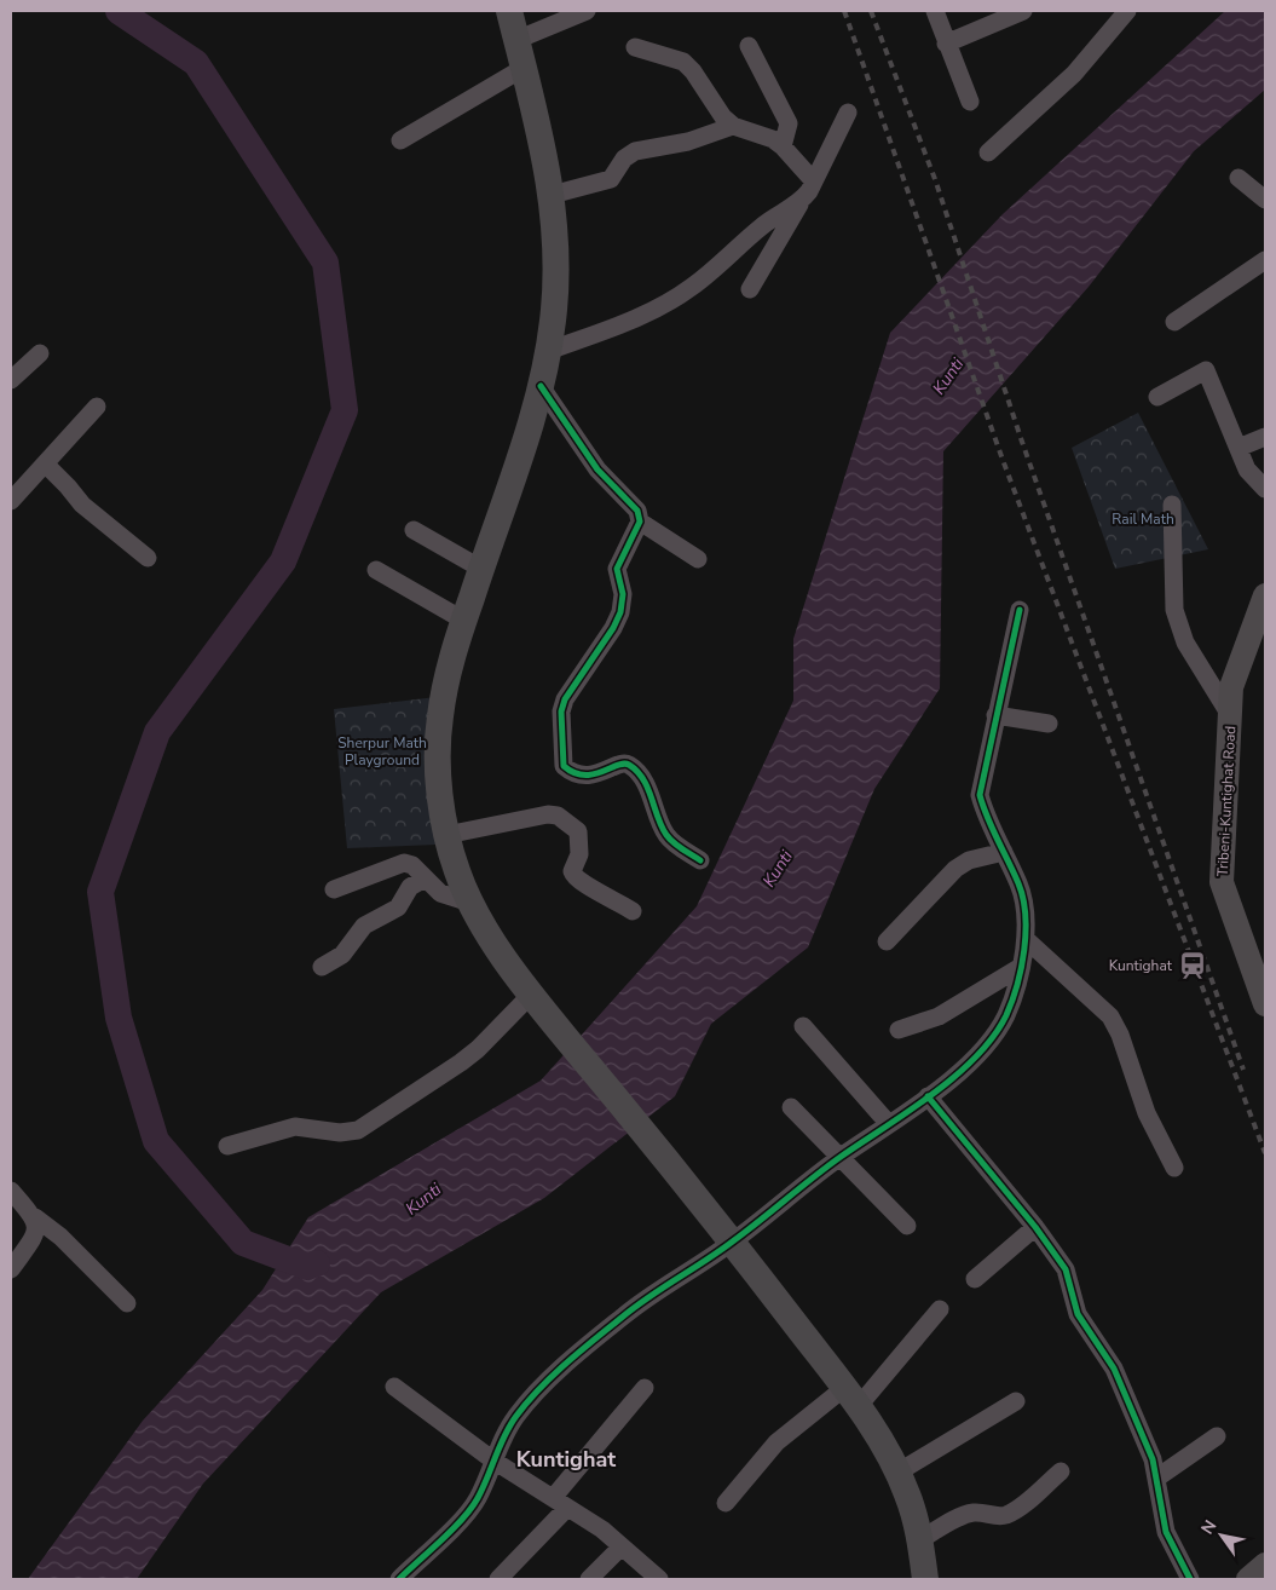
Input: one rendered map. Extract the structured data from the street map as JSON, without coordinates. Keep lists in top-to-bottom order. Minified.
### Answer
{"streets":{"main road":["Tribeni-Kuntighat Road"]},"districts":["Kuntighat"],"water":["Kunti"],"parks":["Rail Math","Sherpur Math Playground"],"places":{"station":["Kuntighat"]},"north":"top left"}
